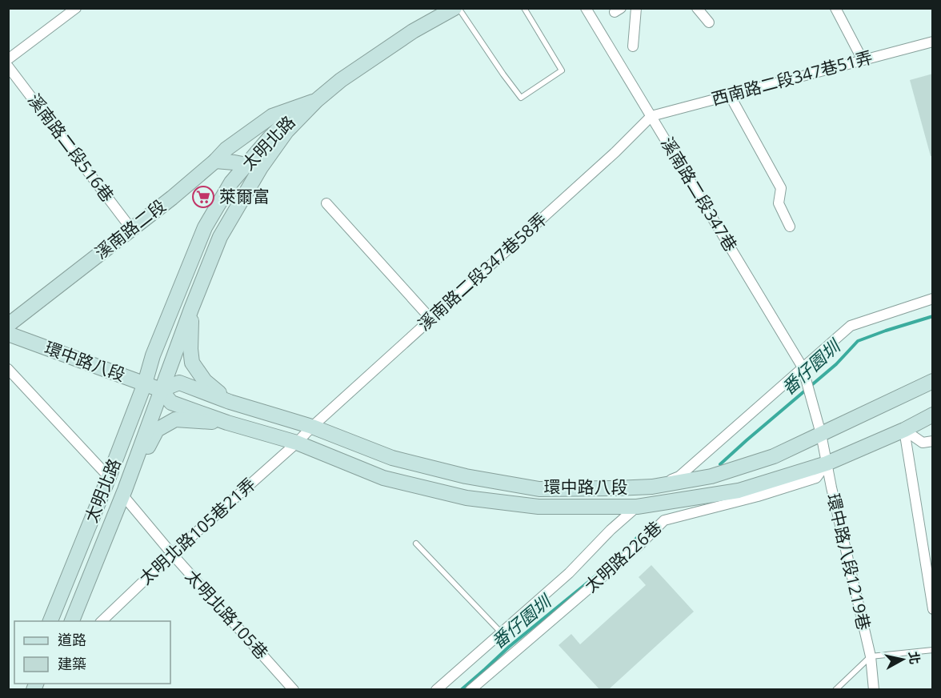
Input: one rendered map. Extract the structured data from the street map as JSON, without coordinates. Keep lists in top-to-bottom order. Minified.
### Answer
{"streets":{"street":["西南路二段347巷51弄","太明北路","溪南路二段516巷","溪南路二段347巷","溪南路二段","溪南路二段347巷58弄","環中路八段","太明北路105巷21弄","太明路226巷","環中路八段1219巷","太明北路105巷"]},"crossings":[["西南路二段347巷51弄","溪南路二段347巷"],["西南路二段347巷51弄","溪南路二段347巷58弄"],["太明北路","溪南路二段"],["太明北路","環中路八段"],["太明北路","太明北路105巷"],["溪南路二段516巷","溪南路二段"],["溪南路二段347巷","溪南路二段347巷58弄"],["溪南路二段347巷","環中路八段"],["溪南路二段347巷","環中路八段1219巷"],["溪南路二段347巷58弄","環中路八段"],["溪南路二段347巷58弄","太明北路105巷21弄"],["環中路八段","太明北路105巷21弄"],["環中路八段","太明路226巷"],["環中路八段","環中路八段1219巷"],["環中路八段","太明北路105巷"],["太明北路105巷21弄","太明北路105巷"],["太明路226巷","環中路八段1219巷"]],"water":["番仔園圳"],"places":{"supermarket":["萊爾富"]},"legend":["道路","建築"],"north":"right"}
